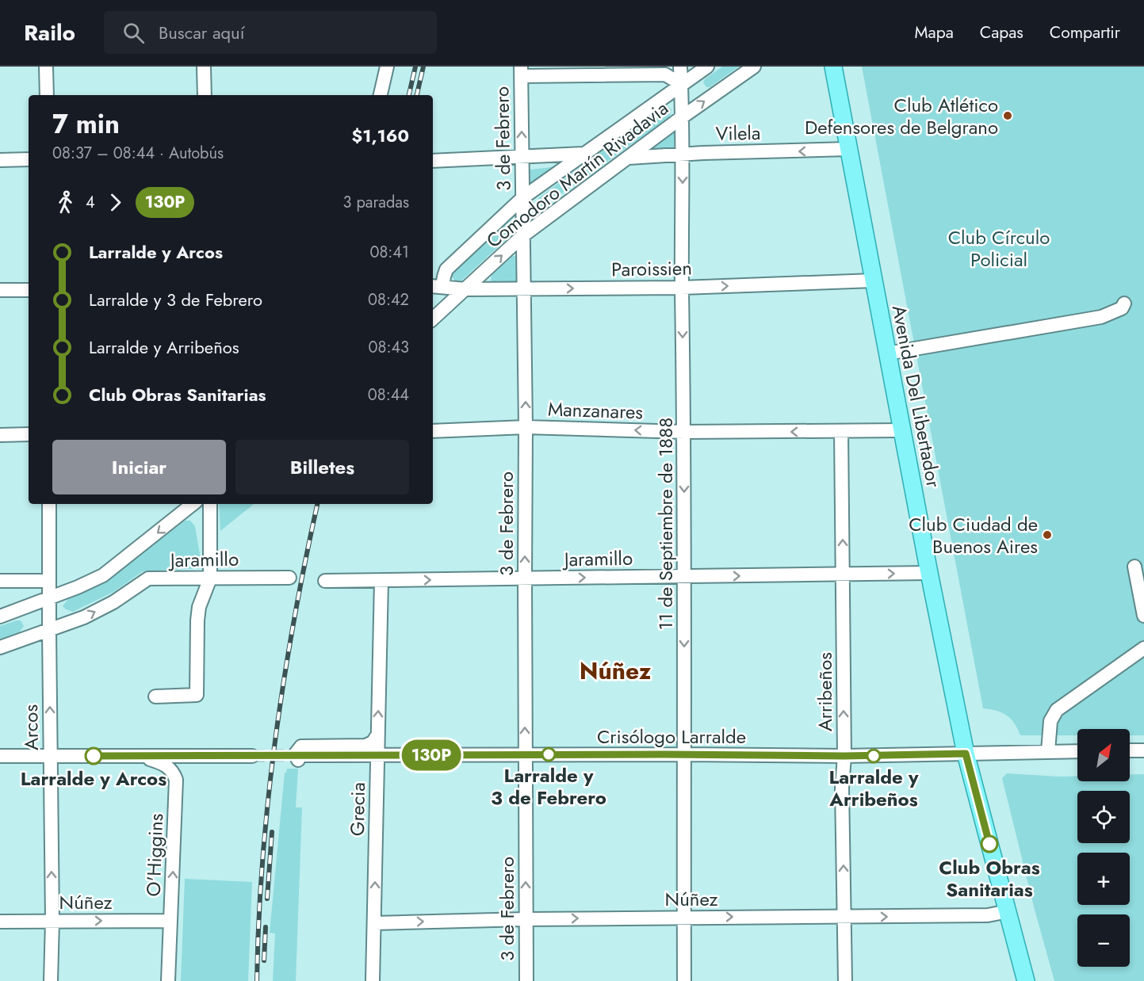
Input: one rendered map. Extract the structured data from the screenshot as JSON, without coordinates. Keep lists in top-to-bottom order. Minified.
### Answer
{"streets":{"main road":["Avenida Del Libertador"],"street":["Vilela","3 de Febrero","Comodoro Martín Rivadavia","Paroissien","Manzanares","11 de Septiembre de 1888","Jaramillo","Arribeños","Arcos","Crisólogo Larralde","Grecia","O'Higgins","Núñez"]},"crossings":[["Vilela","Comodoro Martín Rivadavia"],["Vilela","Avenida Del Libertador"],["Vilela","11 de Septiembre de 1888"],["3 de Febrero","Comodoro Martín Rivadavia"],["3 de Febrero","Paroissien"],["3 de Febrero","Manzanares"],["3 de Febrero","Jaramillo"],["3 de Febrero","Crisólogo Larralde"],["3 de Febrero","Núñez"],["Comodoro Martín Rivadavia","Paroissien"],["Comodoro Martín Rivadavia","11 de Septiembre de 1888"],["Paroissien","Avenida Del Libertador"],["Paroissien","11 de Septiembre de 1888"],["Avenida Del Libertador","Manzanares"],["Avenida Del Libertador","Jaramillo"],["Avenida Del Libertador","Crisólogo Larralde"],["Avenida Del Libertador","Núñez"],["Manzanares","11 de Septiembre de 1888"],["Manzanares","Arribeños"],["11 de Septiembre de 1888","Jaramillo"],["11 de Septiembre de 1888","Crisólogo Larralde"],["11 de Septiembre de 1888","Núñez"],["Jaramillo","Arribeños"],["Jaramillo","Arcos"],["Jaramillo","Grecia"],["Arribeños","Crisólogo Larralde"],["Arribeños","Núñez"],["Arcos","Núñez"],["Crisólogo Larralde","Grecia"],["Grecia","Núñez"],["O'Higgins","Núñez"]],"one_way":["Vilela","3 de Febrero","Paroissien","Manzanares","11 de Septiembre de 1888","Jaramillo","Arribeños","Arcos","Grecia","O'Higgins","Núñez"],"districts":["Núñez"],"parks":["Club Círculo Policial"],"places":["Club Atlético Defensores de Belgrano","Club Ciudad de Buenos Aires","Larralde y 3 de Febrero","Larralde y Arcos","Larralde y Arribeños","Club Obras Sanitarias"],"lines":["bus line 130P"],"north":"top right","page":{"header":"Railo","search":"Buscar aquí","nav":["Mapa","Capas","Compartir"],"on_map":"130P","heading":["7 min","08:37 – 08:44 · Autobús","$1,160"],"legs":["4","130P","3 paradas"],"list":[{"name":"Larralde y Arcos","value":"08:41"},{"name":"Larralde y 3 de Febrero","value":"08:42"},{"name":"Larralde y Arribeños","value":"08:43"},{"name":"Club Obras Sanitarias","value":"08:44"}],"buttons":["Iniciar","Billetes"],"map_buttons":["+","−"]}}
